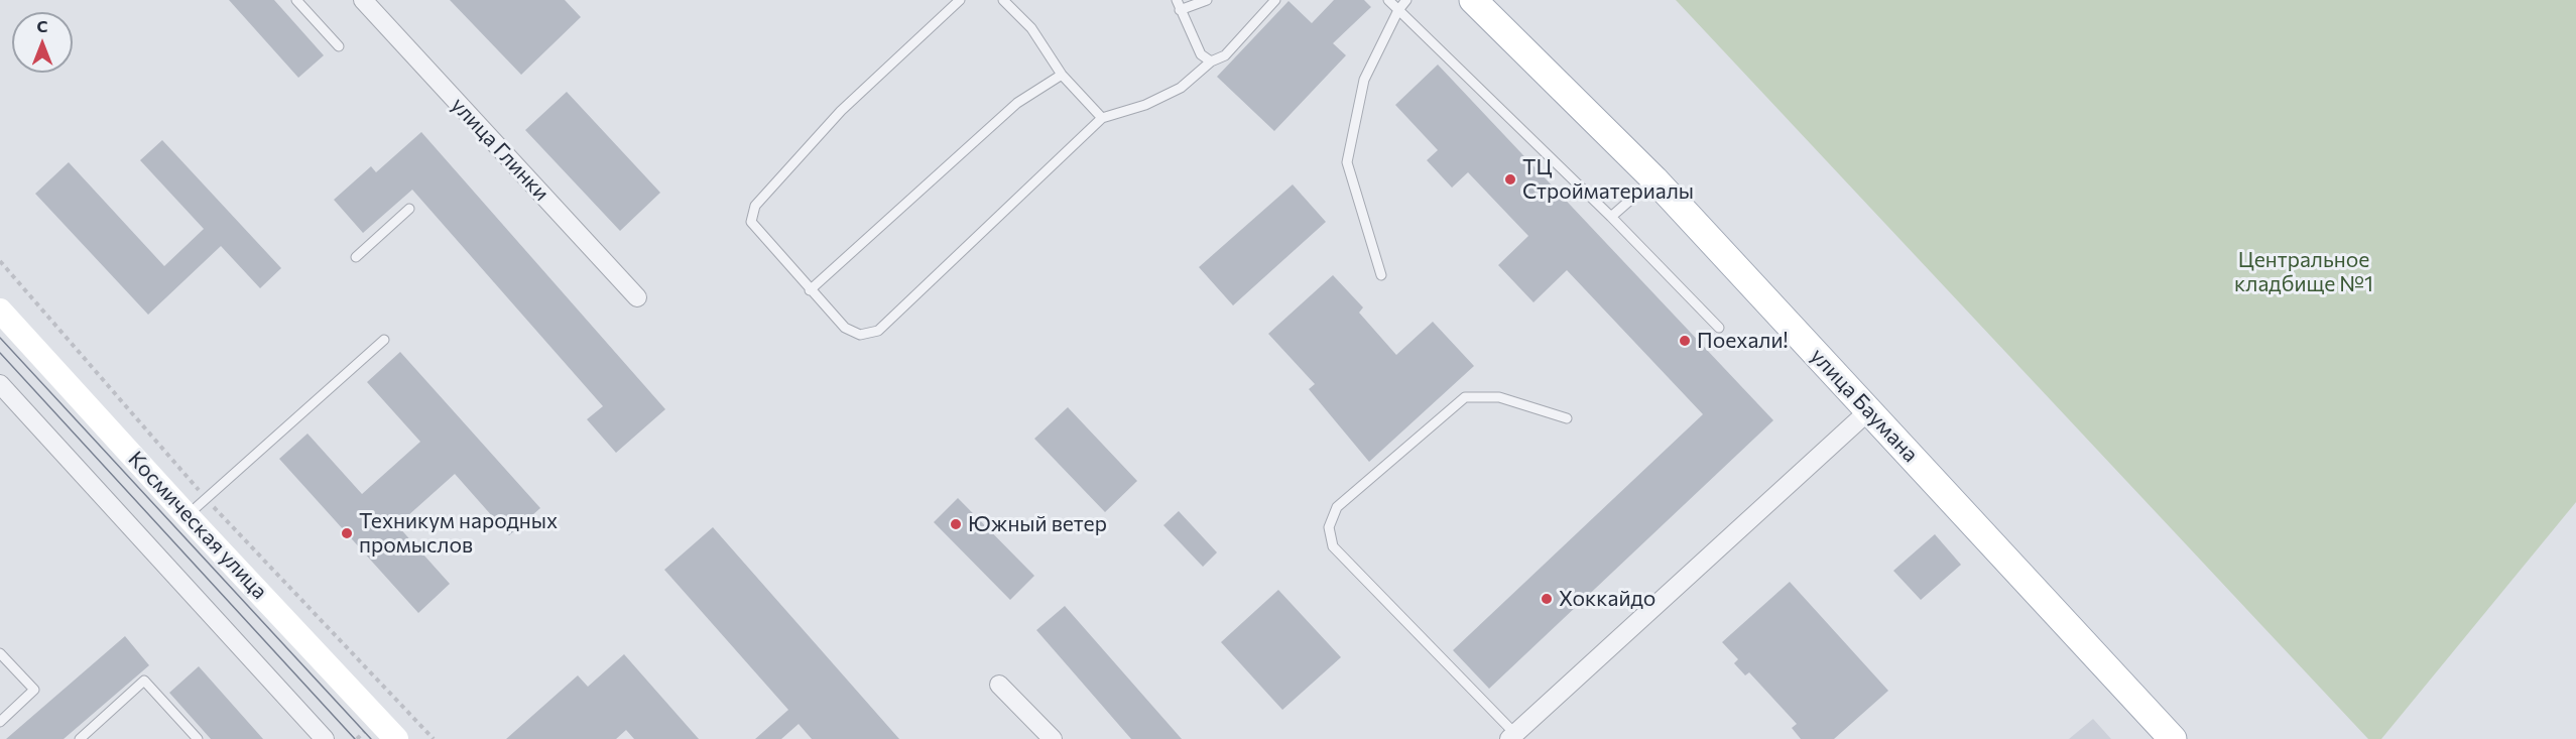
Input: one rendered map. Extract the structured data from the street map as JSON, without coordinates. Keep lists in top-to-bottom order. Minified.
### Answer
{"streets":{"main road":["улица Баумана","Космическая улица"],"street":["улица Глинки"]},"parks":["Центральное кладбище №1"],"places":["ТЦ Стройматериалы","Поехали!","Южный ветер","Техникум народных промыслов","Хоккайдо"],"north":"top"}
